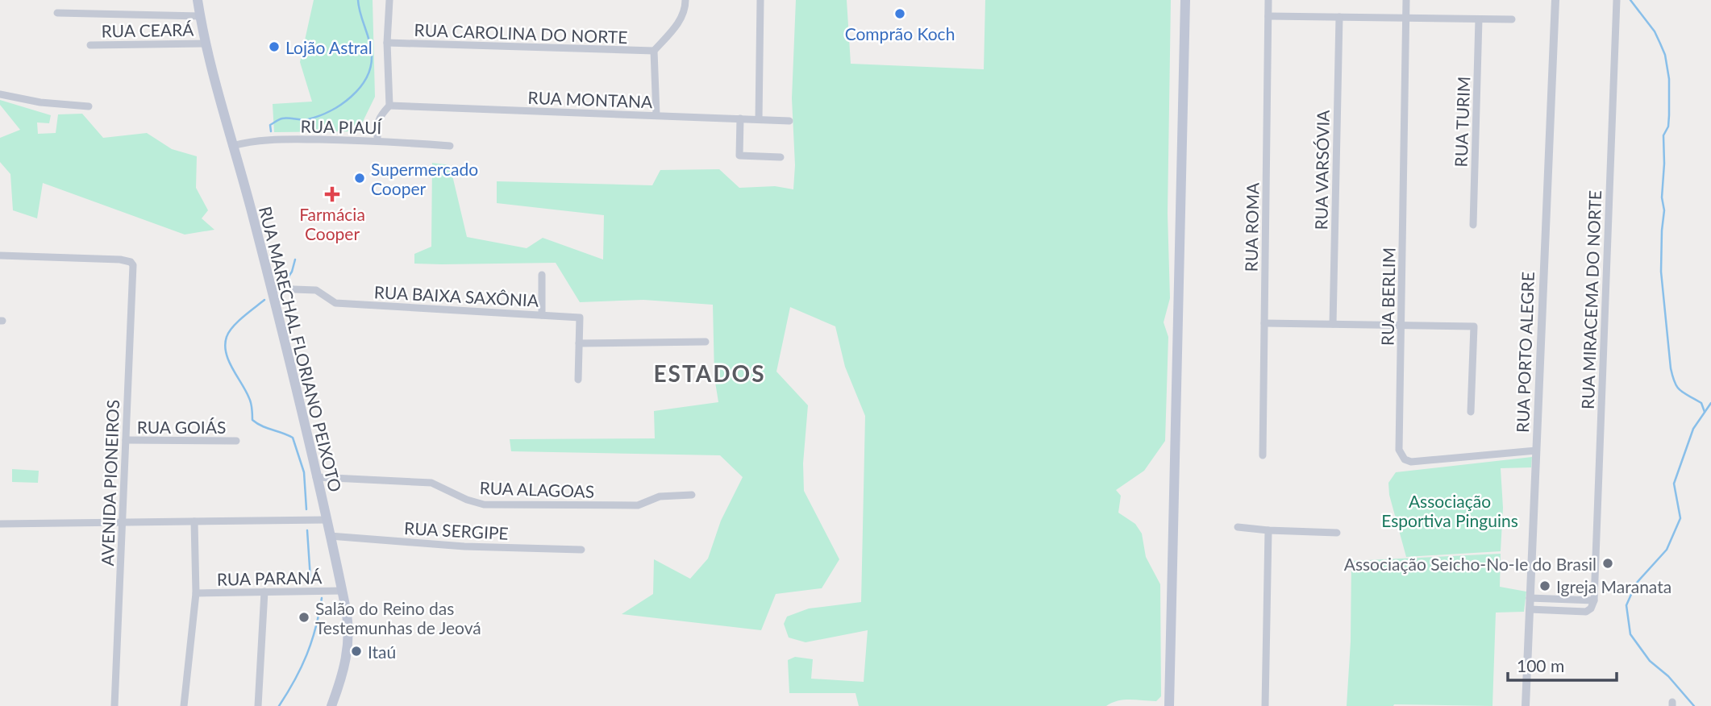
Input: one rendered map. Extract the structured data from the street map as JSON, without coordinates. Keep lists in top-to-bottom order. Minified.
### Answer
{"streets":{"main road":["RUA MARECHAL FLORIANO PEIXOTO"],"street":["RUA CEARÁ","RUA CAROLINA DO NORTE","RUA MONTANA","RUA TURIM","RUA PIAUÍ","RUA VARSÓVIA","RUA ROMA","RUA BAIXA SAXÔNIA","RUA BERLIM","RUA MIRACEMA DO NORTE","RUA PORTO ALEGRE","RUA GOIÁS","AVENIDA PIONEIROS","RUA ALAGOAS","RUA SERGIPE","RUA PARANÁ"]},"crossings":[["RUA CEARÁ","RUA MARECHAL FLORIANO PEIXOTO"],["RUA PIAUÍ","RUA MARECHAL FLORIANO PEIXOTO"],["RUA BAIXA SAXÔNIA","RUA MARECHAL FLORIANO PEIXOTO"],["RUA BERLIM","RUA PORTO ALEGRE"],["RUA MARECHAL FLORIANO PEIXOTO","RUA ALAGOAS"],["RUA MARECHAL FLORIANO PEIXOTO","RUA SERGIPE"],["RUA MARECHAL FLORIANO PEIXOTO","RUA PARANÁ"],["RUA GOIÁS","AVENIDA PIONEIROS"]],"districts":["ESTADOS"],"parks":["Associação Esportiva Pinguins"],"places":{"other":["Comprão Koch","Lojão Astral","Supermercado Cooper","Associação Seicho-No-Ie do Brasil","Igreja Maranata","Salão do Reino das Testemunhas de Jeová","Itaú"],"health":["Farmácia Cooper"]},"scale_bar":"100 m"}
